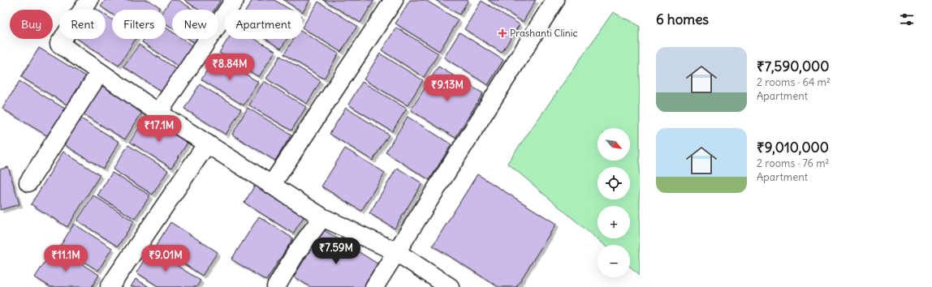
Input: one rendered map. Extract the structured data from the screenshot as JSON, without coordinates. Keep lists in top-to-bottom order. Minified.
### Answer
{"places":{"health":["Prashanti Clinic"]},"north":"bottom right","page":{"heading":"6 homes","chip":["Buy","Rent","Filters","New","Apartment"],"list":[{"name":"₹7,590,000","note":"2 rooms · 64 m² · Apartment"},{"name":"₹9,010,000","note":"2 rooms · 76 m² · Apartment"}],"price":["₹8.84M","₹9.13M","₹17.1M","₹7.59M","₹11.1M","₹9.01M"],"map_buttons":["+","−"]}}
